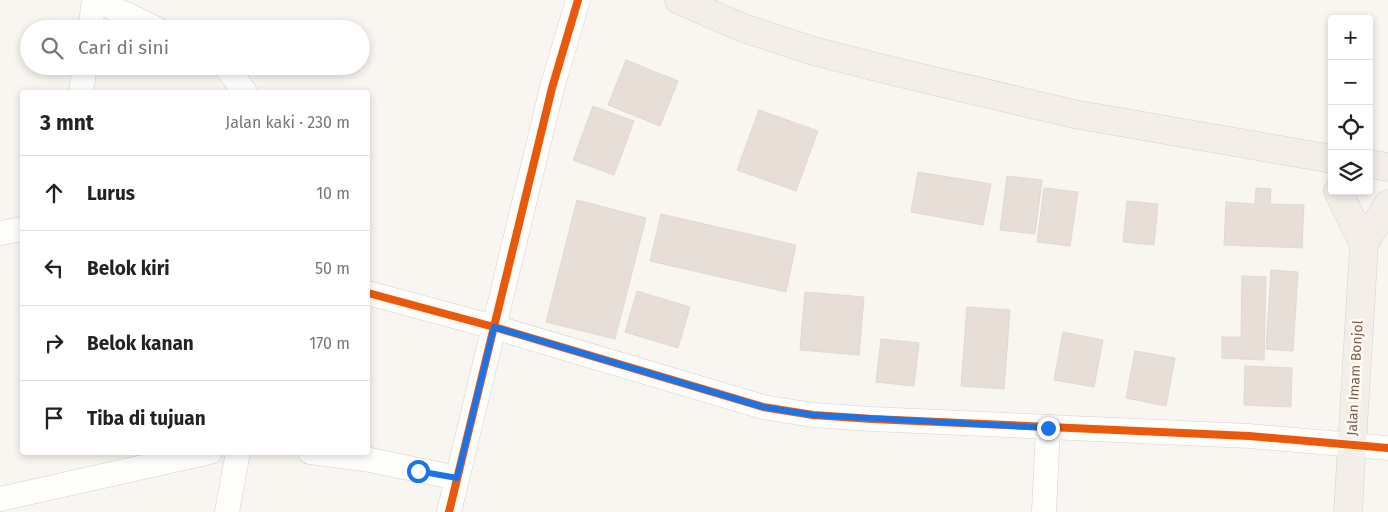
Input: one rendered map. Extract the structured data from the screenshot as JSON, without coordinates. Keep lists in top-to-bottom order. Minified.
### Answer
{"streets":{"main road":["Jalan Imam Bonjol"]},"page":{"map_buttons":["+","−"],"search":"Cari di sini","heading":["3 mnt","Jalan kaki · 230 m"],"list":[["Lurus","10 m"],["Belok kiri","50 m"],["Belok kanan","170 m"],"Tiba di tujuan"]}}
